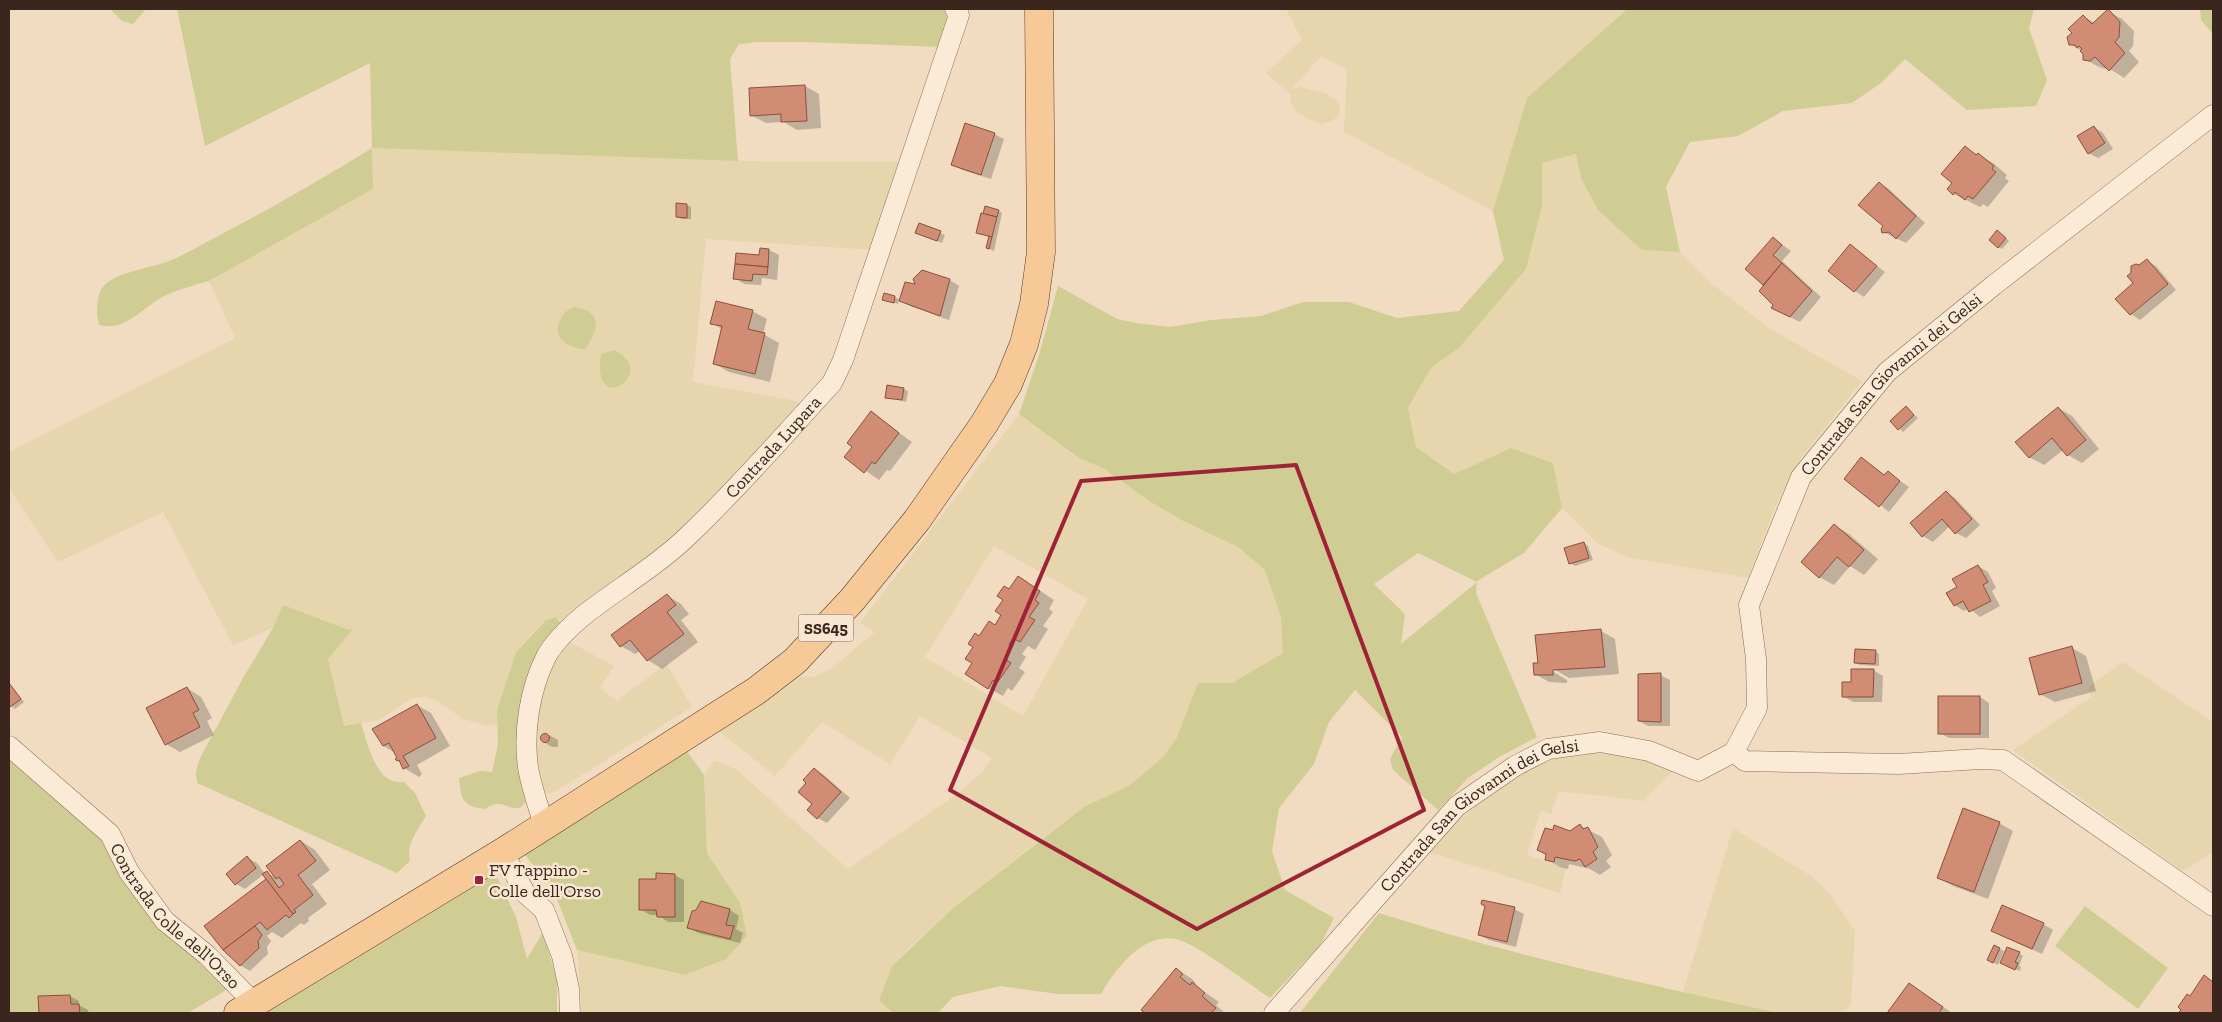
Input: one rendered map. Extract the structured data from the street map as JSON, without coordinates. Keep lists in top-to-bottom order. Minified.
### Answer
{"streets":{"main road":["SS645"],"street":["Contrada San Giovanni dei Gelsi","Contrada Lupara","Contrada Colle dell'Orso"]},"crossings":[["Contrada Lupara","SS645"],["SS645","Contrada Colle dell'Orso"]],"places":{"transit":["FV Tappino - Colle dell'Orso"]}}
